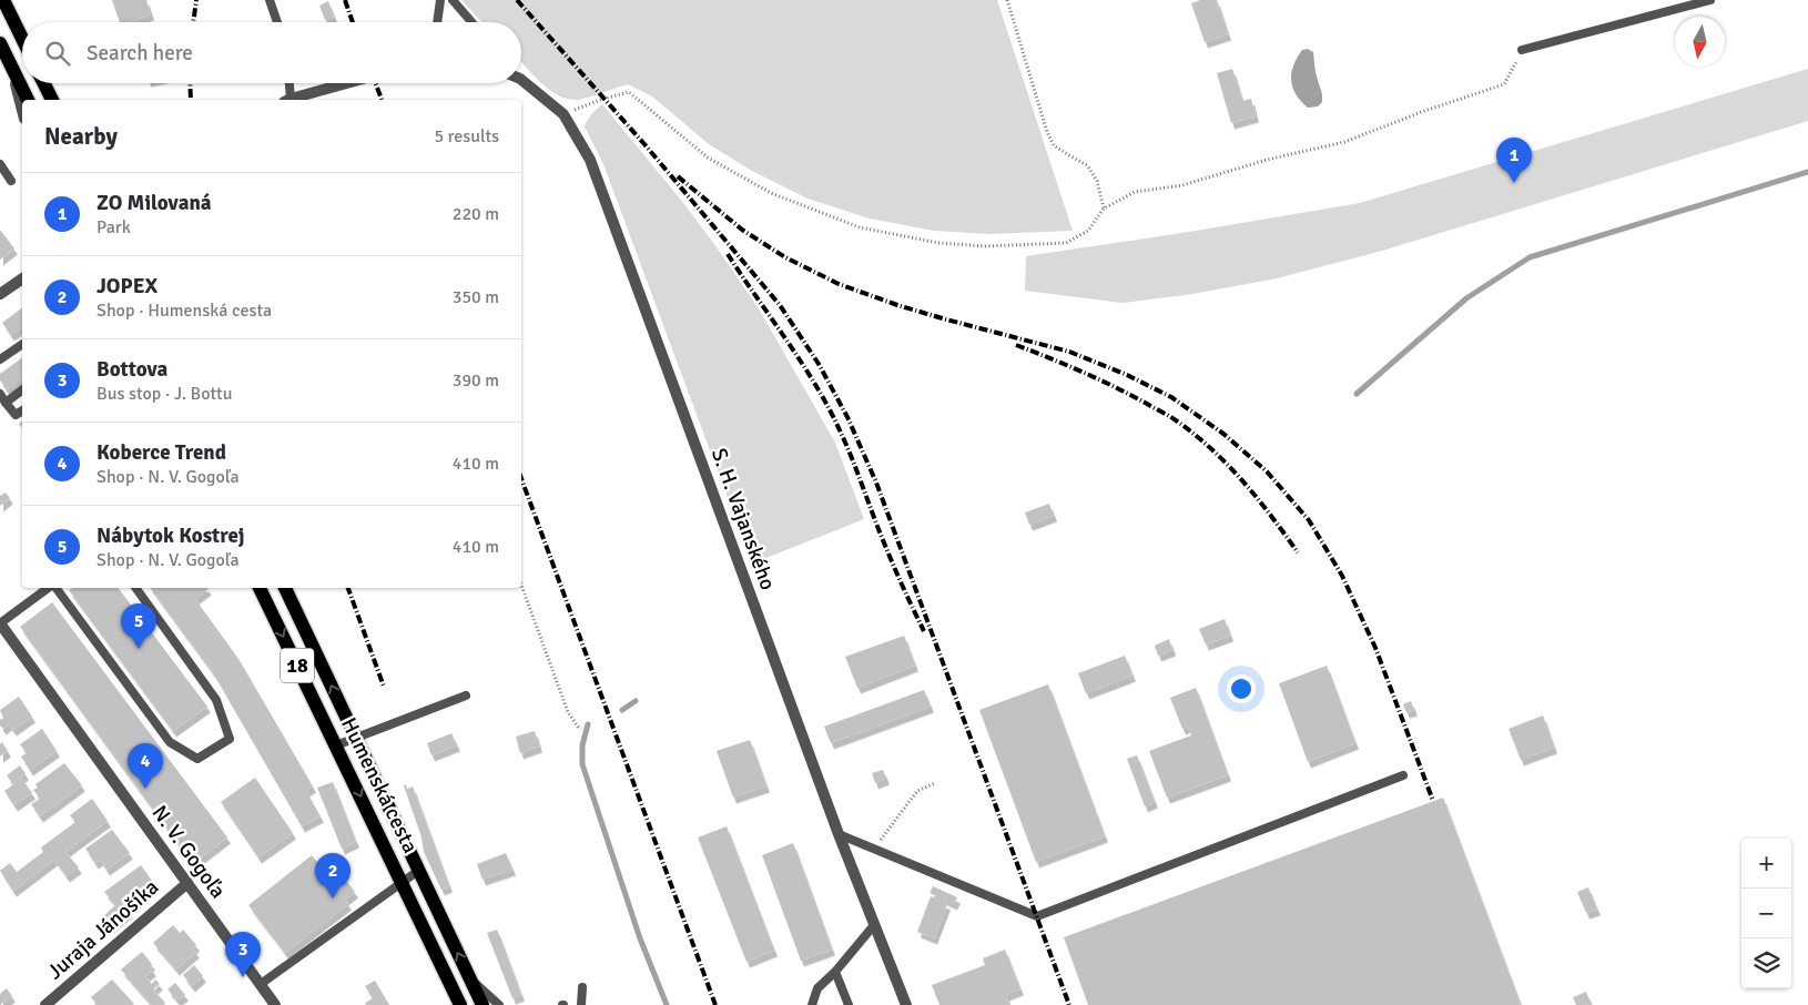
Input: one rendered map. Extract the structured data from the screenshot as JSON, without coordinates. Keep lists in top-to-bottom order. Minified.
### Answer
{"streets":{"main road":["18","Humenská cesta"],"street":["S. H. Vajanského","N. V. Gogoľa","Juraja Jánošíka"]},"crossings":[["N. V. Gogoľa","Juraja Jánošíka"]],"north":"bottom","page":{"search":"Search here","heading":["Nearby","5 results"],"pins":["1","5","4","2","3"],"list":[{"mark":"1","name":"ZO Milovaná","note":"Park","value":"220 m"},{"mark":"2","name":"JOPEX","note":"Shop · Humenská cesta","value":"350 m"},{"mark":"3","name":"Bottova","note":"Bus stop · J. Bottu","value":"390 m"},{"mark":"4","name":"Koberce Trend","note":"Shop · N. V. Gogoľa","value":"410 m"},{"mark":"5","name":"Nábytok Kostrej","note":"Shop · N. V. Gogoľa","value":"410 m"}],"map_buttons":["+","−"]}}
